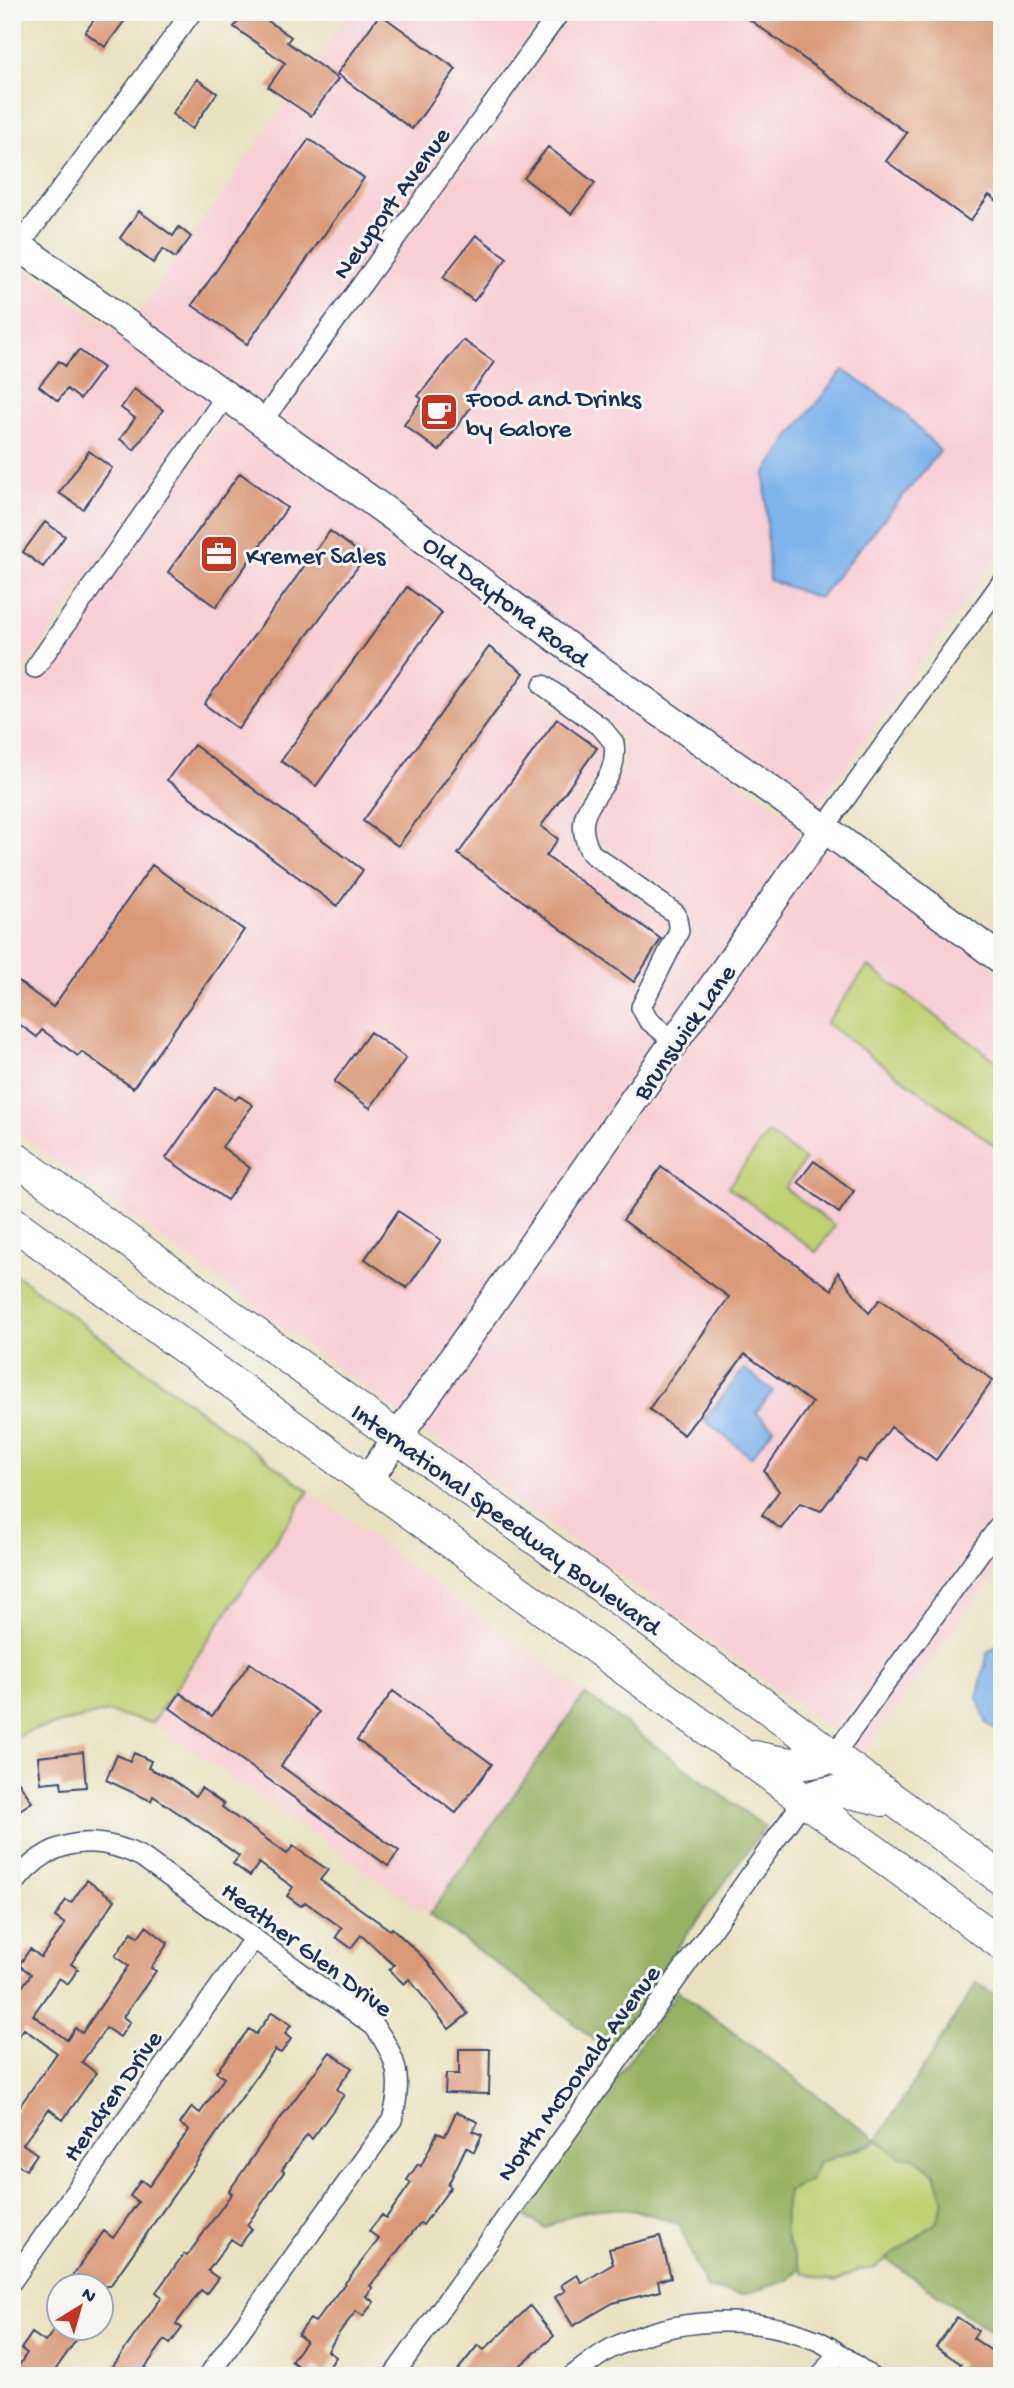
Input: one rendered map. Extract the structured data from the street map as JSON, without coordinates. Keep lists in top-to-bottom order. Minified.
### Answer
{"streets":{"main road":["International Speedway Boulevard"],"street":["Newport Avenue","Old Daytona Road","Brunswick Lane","Heather Glen Drive","North McDonald Avenue","Hendren Drive"]},"crossings":[["Newport Avenue","Old Daytona Road"],["Old Daytona Road","Brunswick Lane"],["Brunswick Lane","International Speedway Boulevard"],["International Speedway Boulevard","North McDonald Avenue"],["Heather Glen Drive","Hendren Drive"]],"places":{"cafe":["Food and Drinks by Galore"],"office":["Kremer Sales"]},"north":"top right"}
